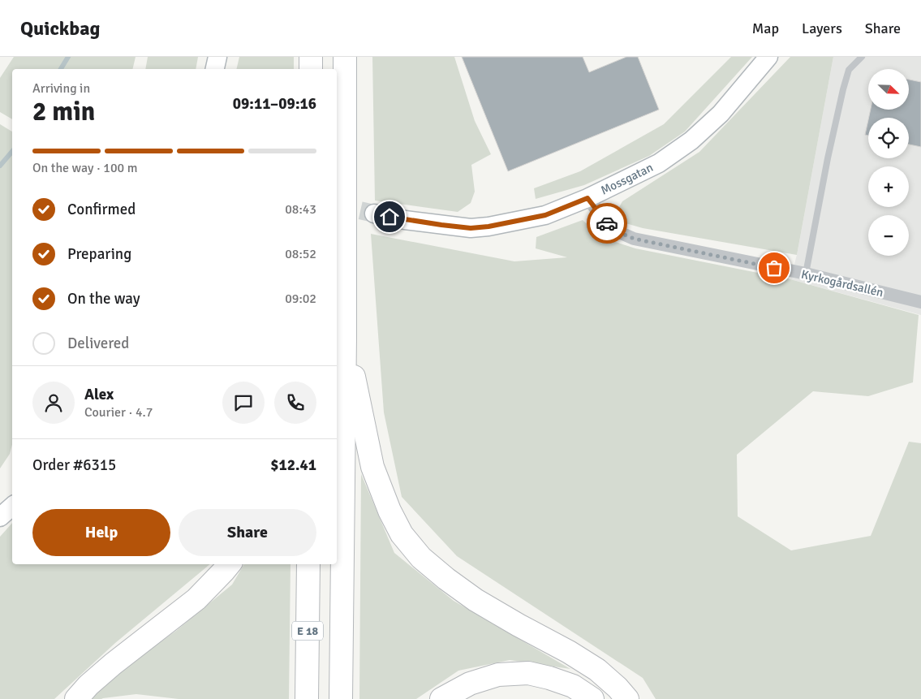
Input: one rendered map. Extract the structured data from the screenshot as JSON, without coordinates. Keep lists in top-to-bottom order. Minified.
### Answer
{"streets":{"highway":["E 18"],"street":["Mossgatan","Kyrkogårdsallén"]},"crossings":[["Mossgatan","Kyrkogårdsallén"]],"north":"bottom right","page":{"header":"Quickbag","nav":["Map","Layers","Share"],"map_buttons":["+","−"],"heading":["2 min","Arriving in","09:11–09:16"],"panel":["Alex","Courier · 4.7","Order #6315","$12.41"],"bar":"On the way · 100 m","list":[["Confirmed","08:43"],["Preparing","08:52"],["On the way","09:02"],"Delivered"],"buttons":["Help","Share"]}}
